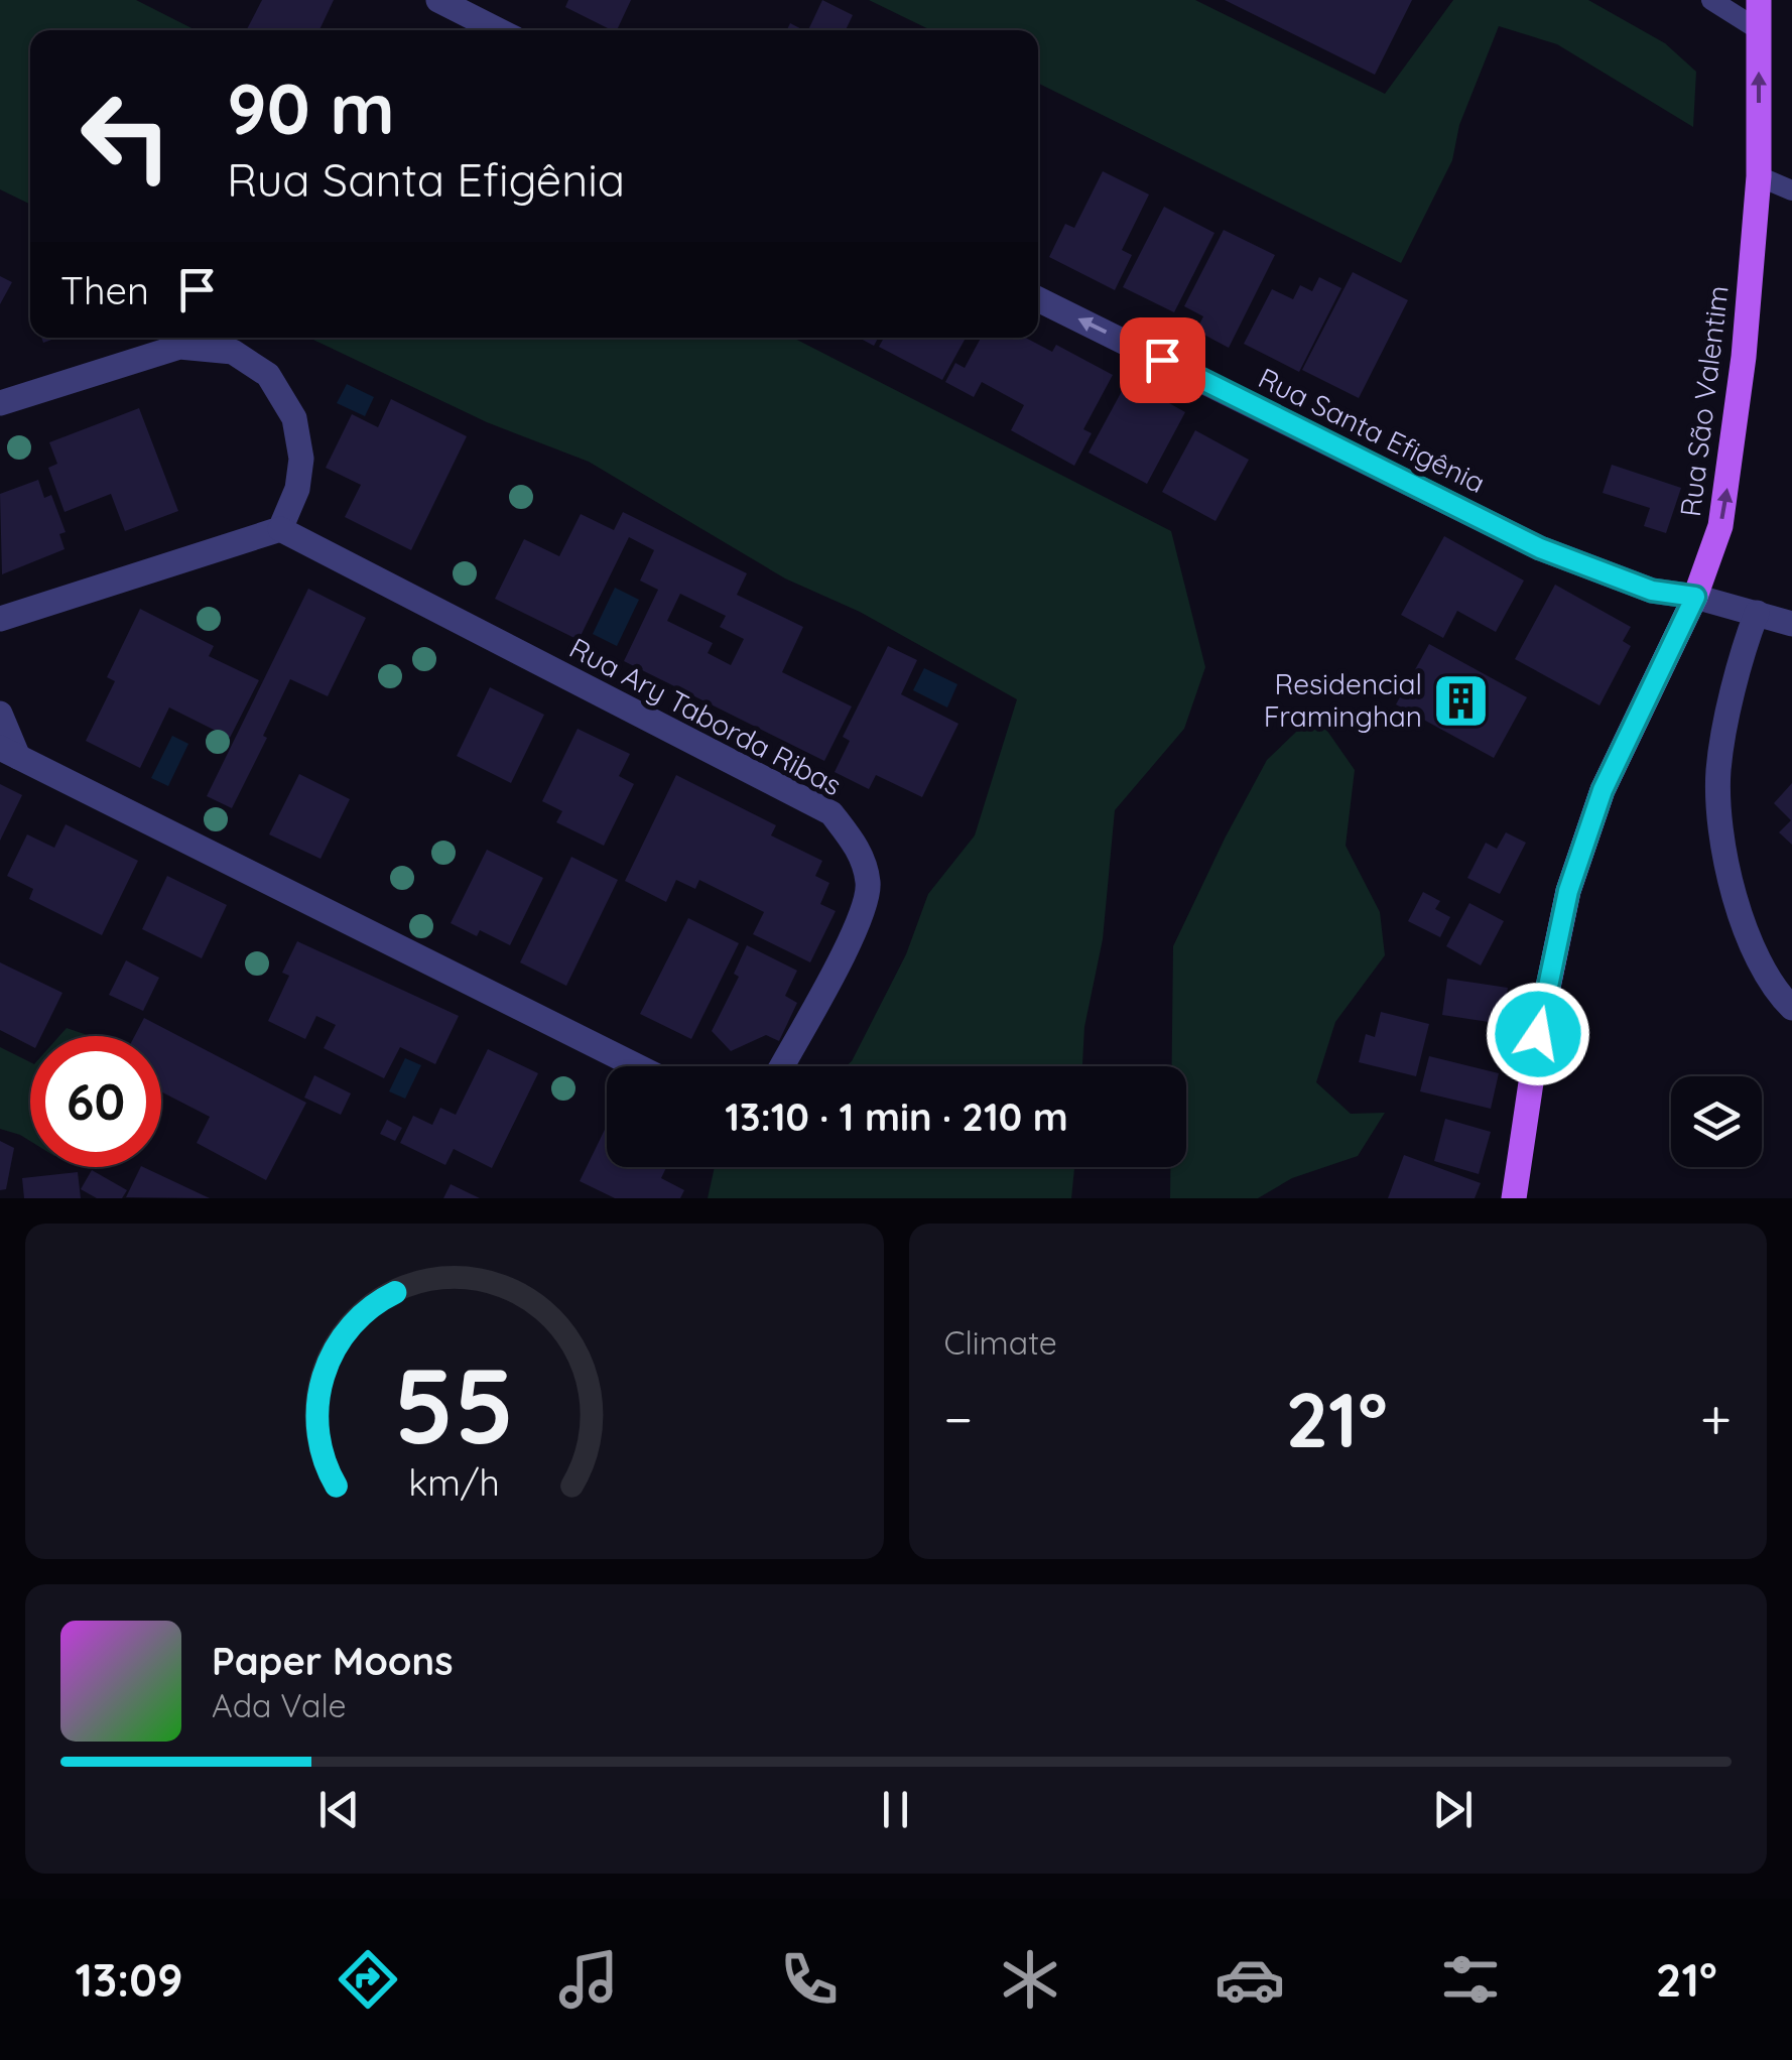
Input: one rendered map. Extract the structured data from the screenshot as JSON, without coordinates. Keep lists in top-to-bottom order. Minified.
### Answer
{"streets":{"main road":["Rua São Valentim"],"street":["Rua Santa Efigênia","Rua Ary Taborda Ribas"]},"crossings":[["Rua São Valentim","Rua Santa Efigênia"]],"one_way":["Rua São Valentim","Rua Santa Efigênia"],"places":{"building":["Residencial Framinghan"]},"page":{"turn":["90 m","Rua Santa Efigênia"],"then":"Then","limit":"60","trip":"13:10 · 1 min · 210 m","tile":"Climate","heat":["−","21°","+"],"song":["Paper Moons","Ada Vale"],"tabs":["13:09","21°"],"gauge":["55","km/h"]}}
